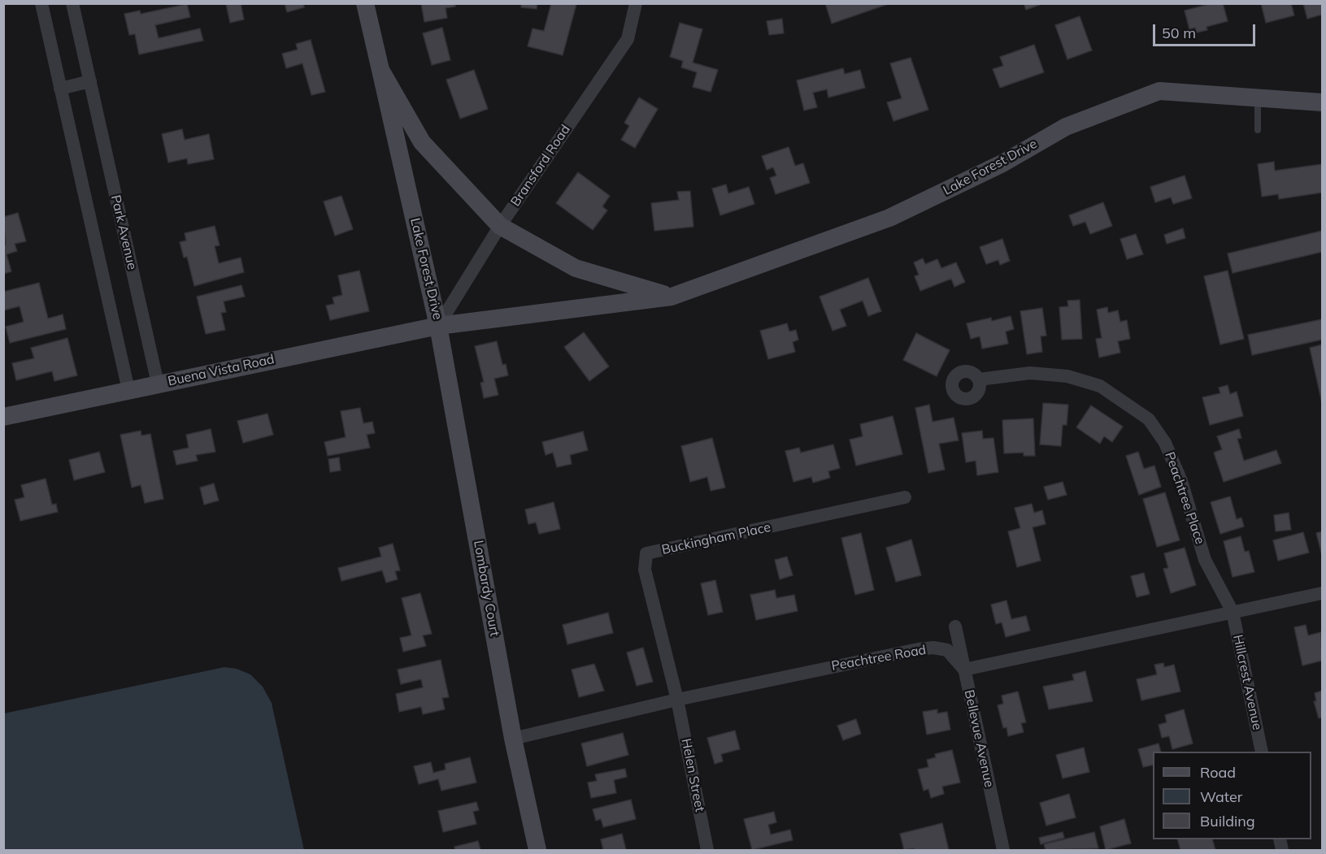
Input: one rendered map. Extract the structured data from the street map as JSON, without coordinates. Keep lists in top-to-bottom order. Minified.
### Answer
{"streets":{"street":["Bransford Road","Lake Forest Drive","Park Avenue","Buena Vista Road","Peachtree Place","Buckingham Place","Lombardy Court","Peachtree Road","Hillcrest Avenue","Bellevue Avenue","Helen Street"]},"crossings":[["Bransford Road","Lake Forest Drive"],["Bransford Road","Buena Vista Road"],["Bransford Road","Lombardy Court"],["Lake Forest Drive","Buena Vista Road"],["Lake Forest Drive","Lombardy Court"],["Park Avenue","Buena Vista Road"],["Buena Vista Road","Lombardy Court"],["Peachtree Place","Hillcrest Avenue"],["Buckingham Place","Peachtree Road"],["Buckingham Place","Helen Street"],["Lombardy Court","Peachtree Road"],["Peachtree Road","Bellevue Avenue"],["Peachtree Road","Helen Street"]],"legend":["Road","Water","Building"],"scale_bar":"50 m"}
